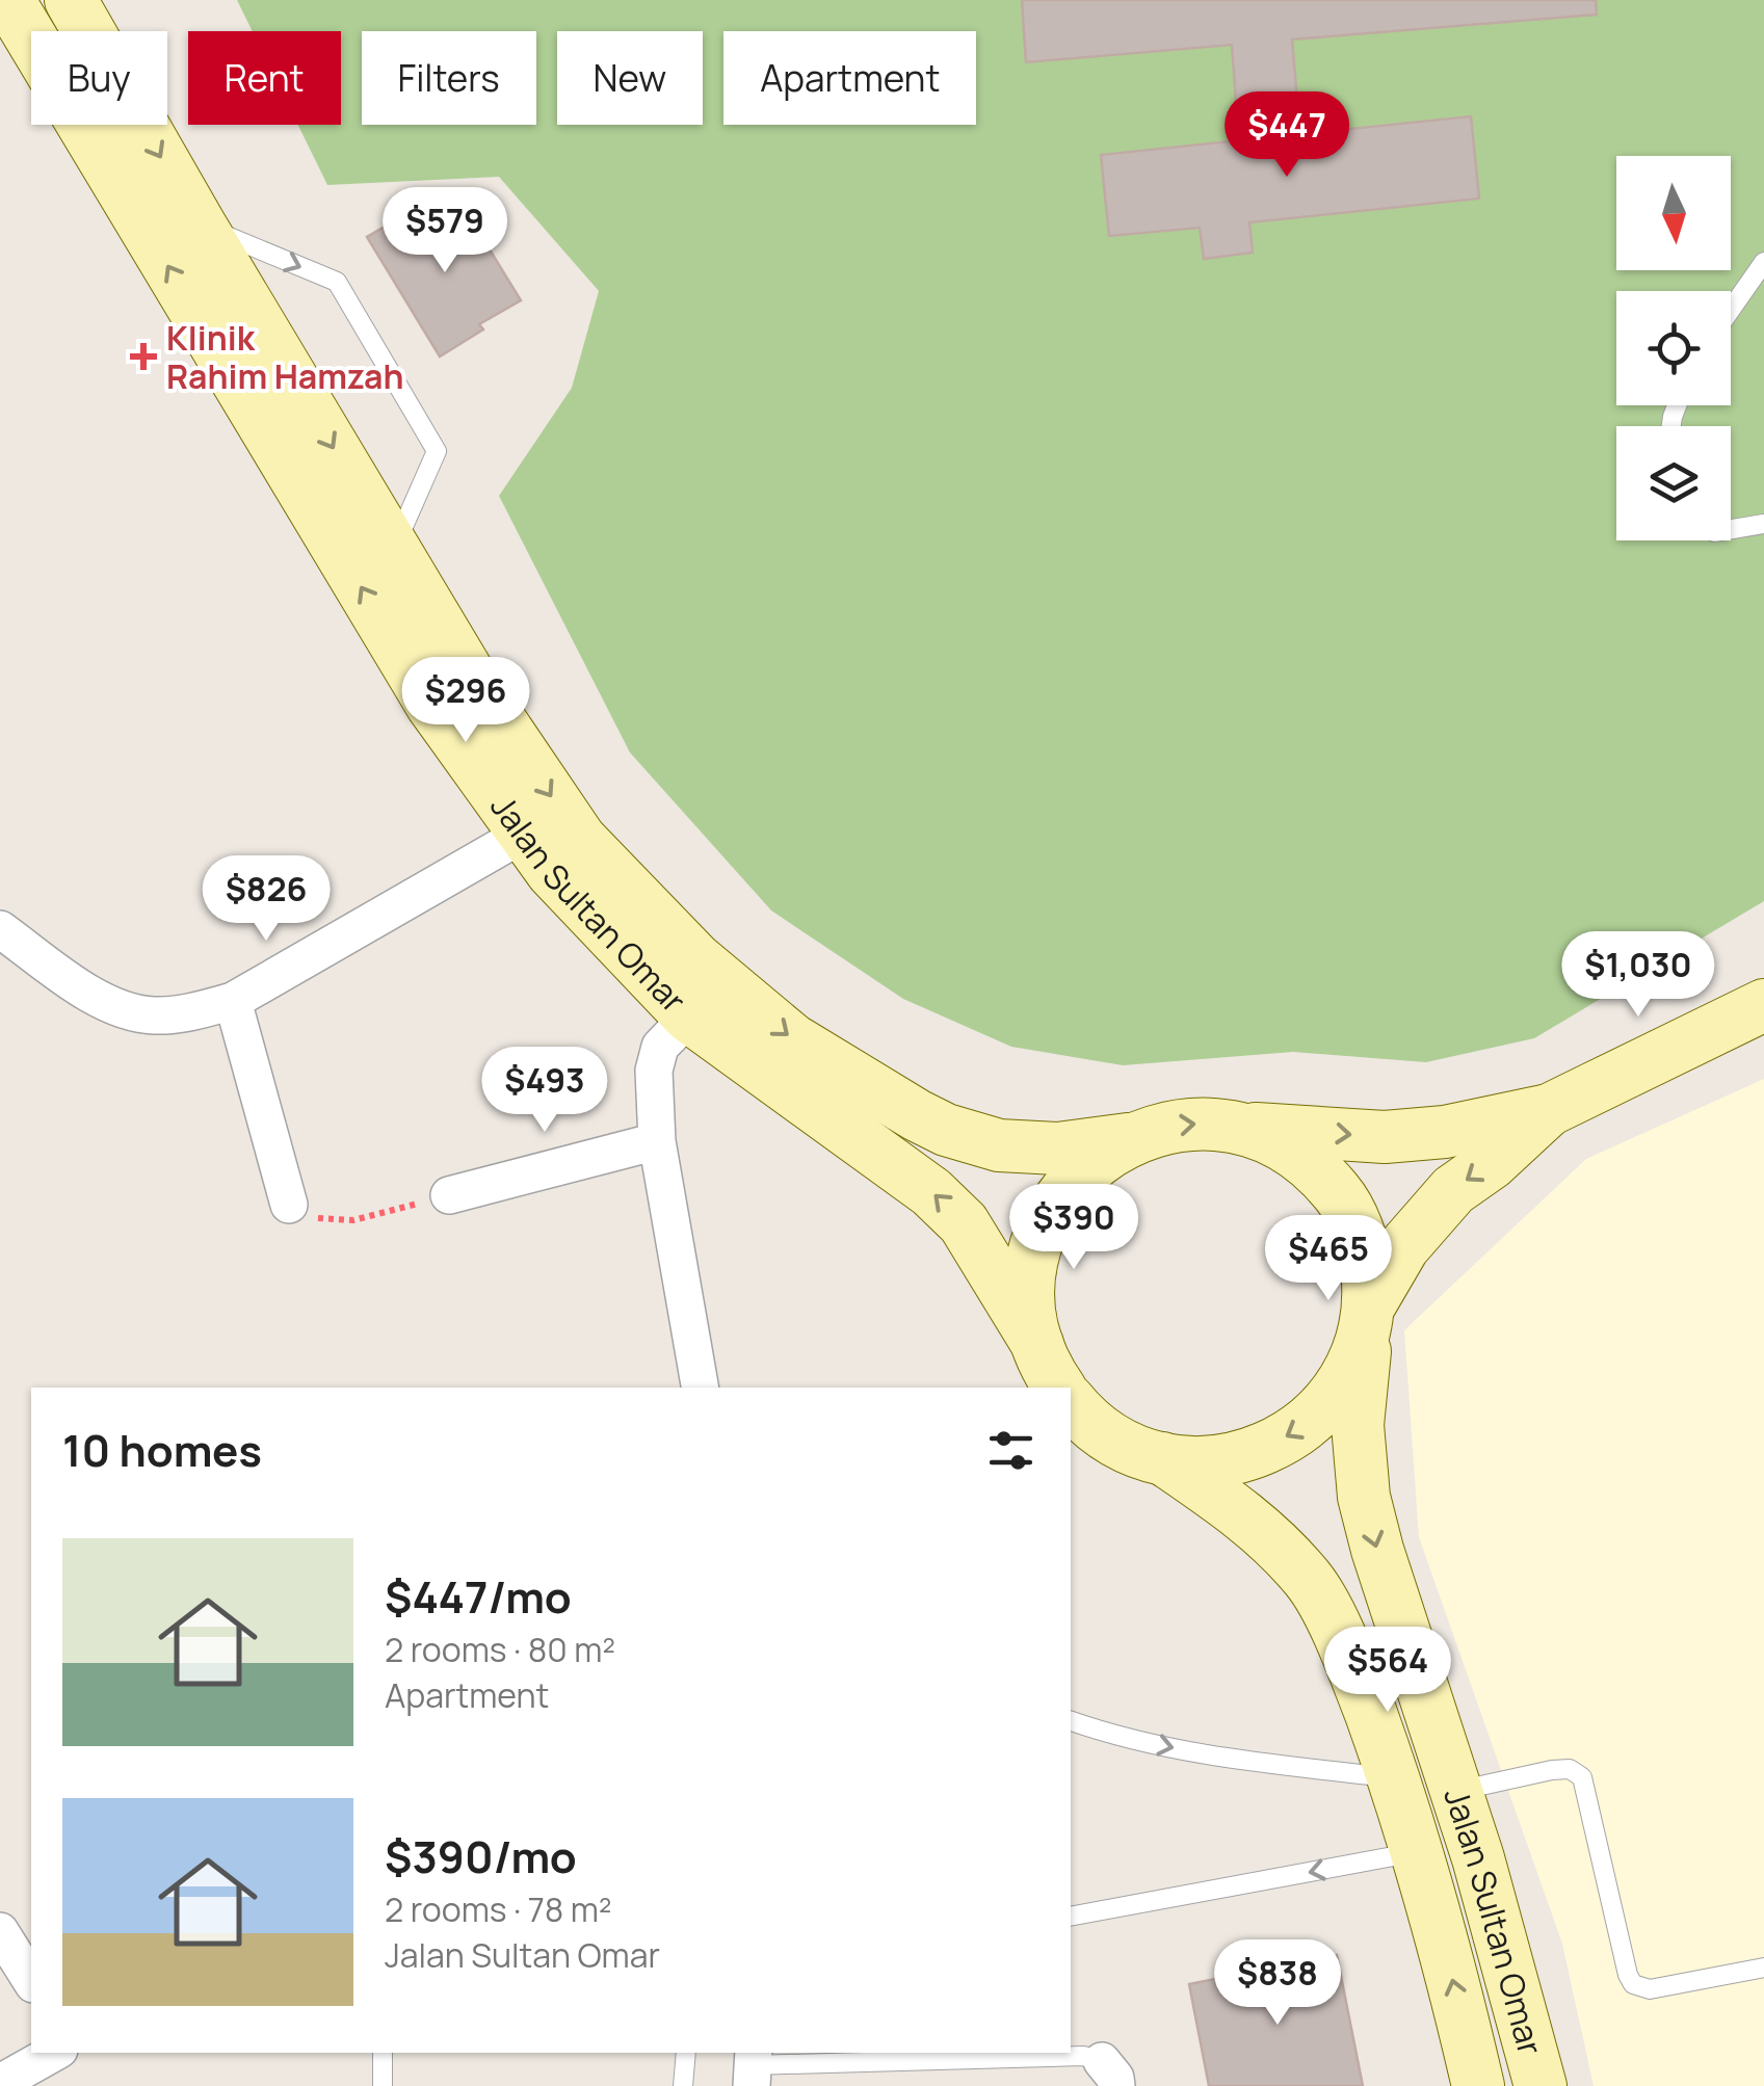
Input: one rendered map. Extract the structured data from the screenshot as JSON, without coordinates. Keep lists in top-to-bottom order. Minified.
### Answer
{"streets":{"main road":["Jalan Sultan Omar"]},"places":{"health":["Klinik Rahim Hamzah"]},"north":"bottom","page":{"chip":["Buy","Rent","Filters","New","Apartment"],"price":["$447","$579","$296","$826","$1,030","$493","$390","$465","$564","$838"],"heading":"10 homes","list":[{"name":"$447/mo","note":"2 rooms · 80 m² · Apartment"},{"name":"$390/mo","note":"2 rooms · 78 m² · Jalan Sultan Omar"}]}}
